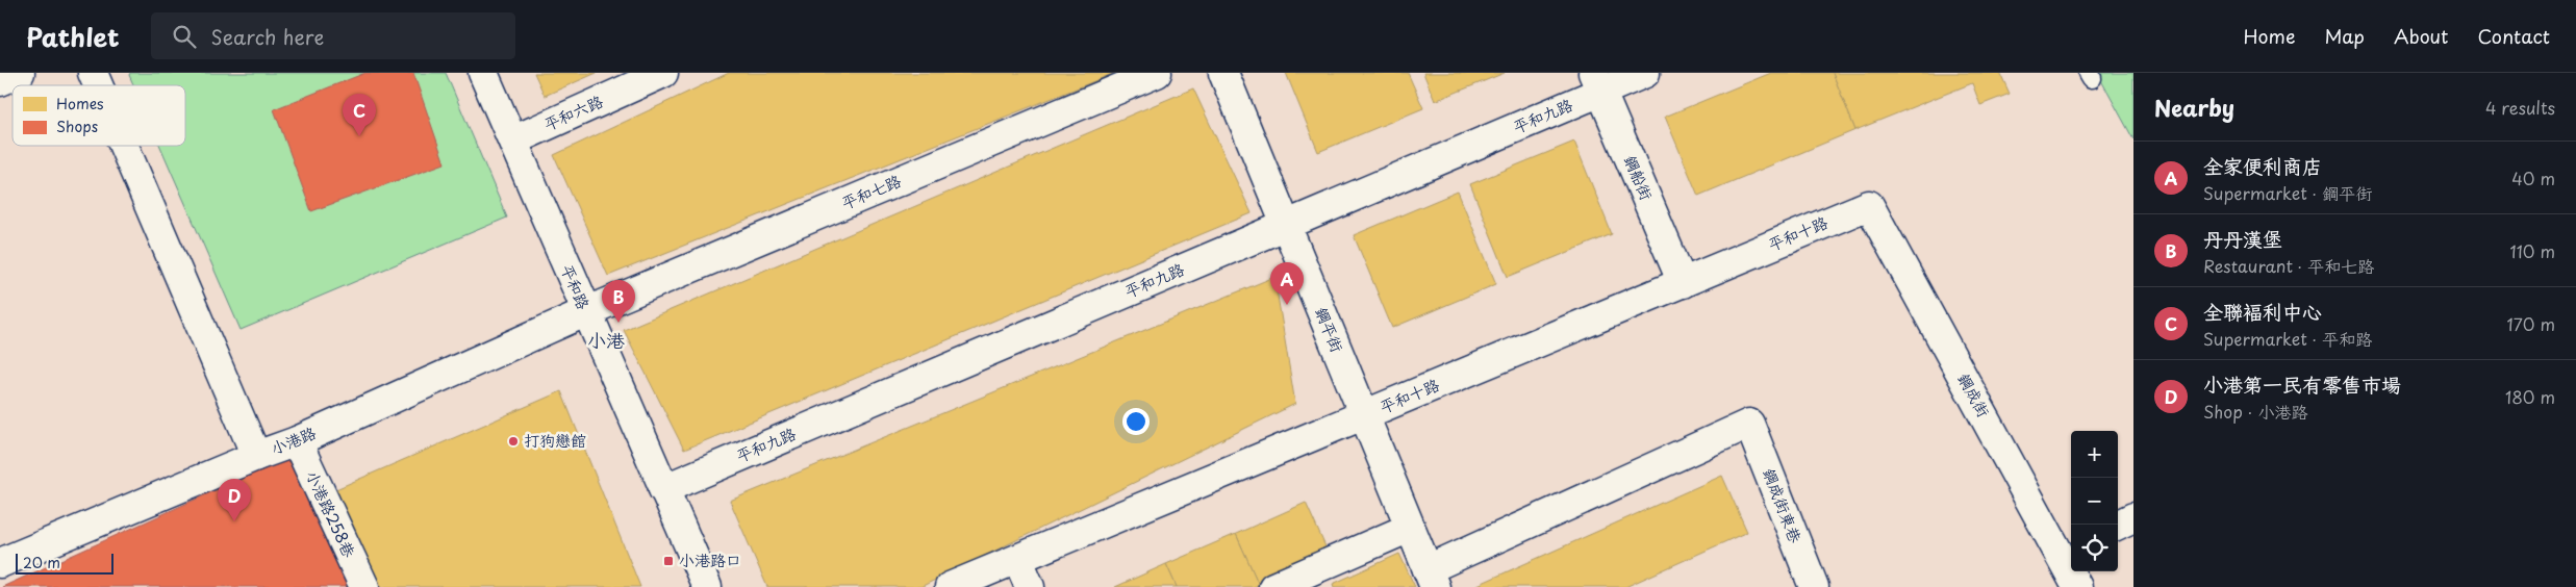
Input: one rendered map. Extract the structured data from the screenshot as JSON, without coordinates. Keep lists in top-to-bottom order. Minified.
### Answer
{"streets":{"street":["平和六路","平和九路","鋼船街","平和七路","平和十路","平和路","鋼平街","鋼成街","小港路","鋼成街東巷","小港路258巷"]},"crossings":[["平和六路","平和路"],["平和九路","鋼船街"],["平和九路","平和路"],["平和九路","鋼平街"],["鋼船街","平和十路"],["平和七路","平和路"],["平和七路","小港路"],["平和十路","鋼平街"],["平和十路","鋼成街"],["平和路","小港路"],["鋼平街","鋼成街東巷"],["小港路","小港路258巷"]],"districts":["小港"],"places":{"other":["打狗戀館"],"transit":["小港路口"]},"legend":["Homes","Shops"],"scale_bar":"20 m","page":{"header":"Pathlet","search":"Search here","nav":["Home","Map","About","Contact"],"heading":["Nearby","4 results"],"pins":["C","A","B","D"],"list":[{"mark":"A","name":"全家便利商店","note":"Supermarket · 鋼平街","value":"40 m"},{"mark":"B","name":"丹丹漢堡","note":"Restaurant · 平和七路","value":"110 m"},{"mark":"C","name":"全聯褔利中心","note":"Supermarket · 平和路","value":"170 m"},{"mark":"D","name":"小港第一民有零售市場","note":"Shop · 小港路","value":"180 m"}],"map_buttons":["+","−"],"scale":"20 m"}}
